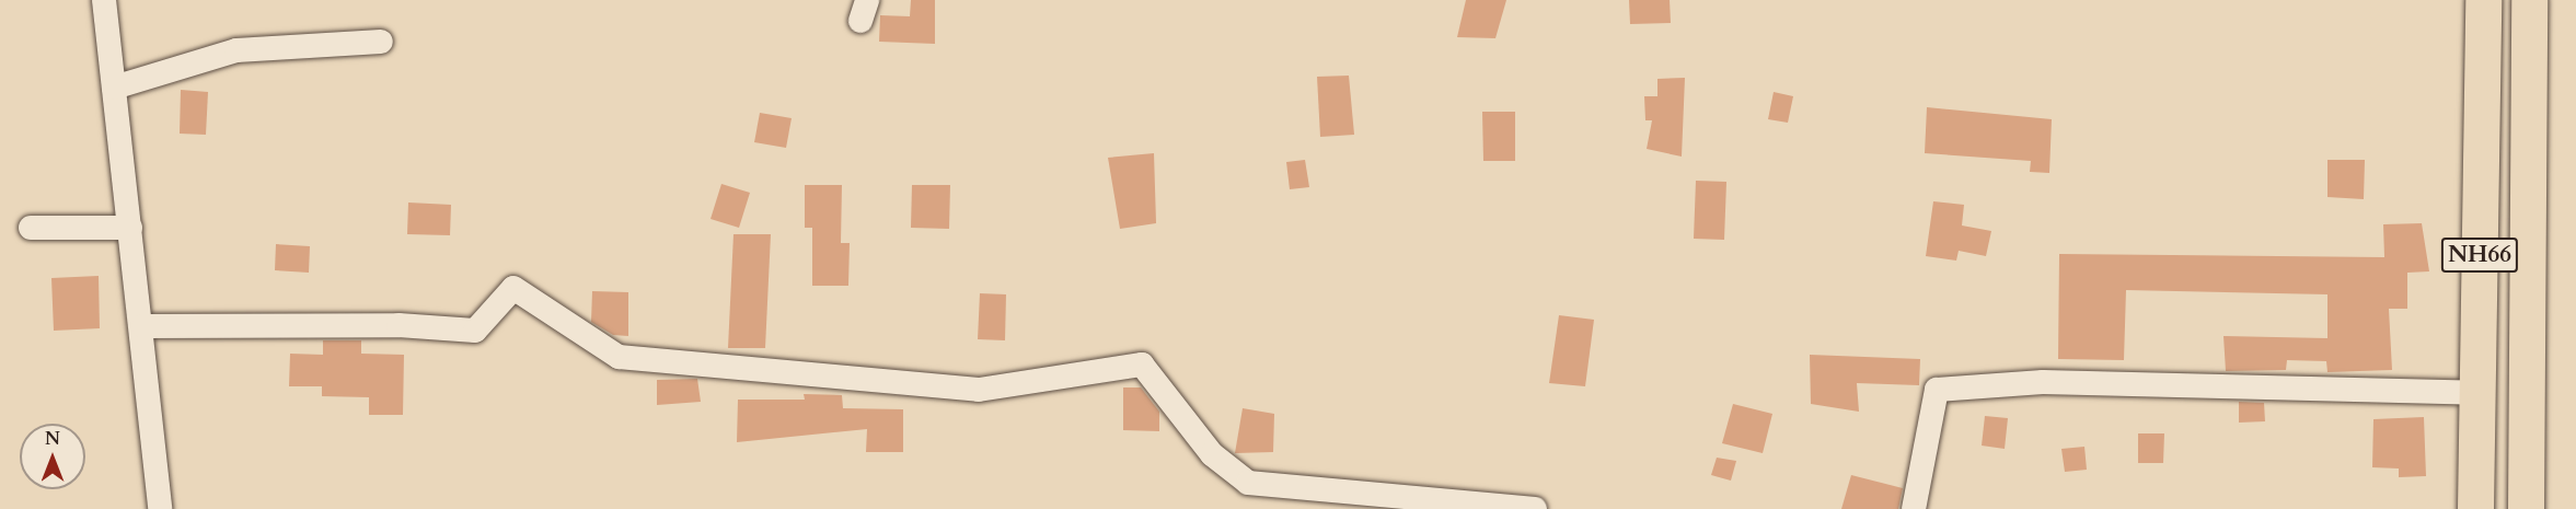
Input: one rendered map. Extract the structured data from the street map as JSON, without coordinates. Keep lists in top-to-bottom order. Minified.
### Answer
{"streets":{"highway":["NH66"]},"north":"top"}
